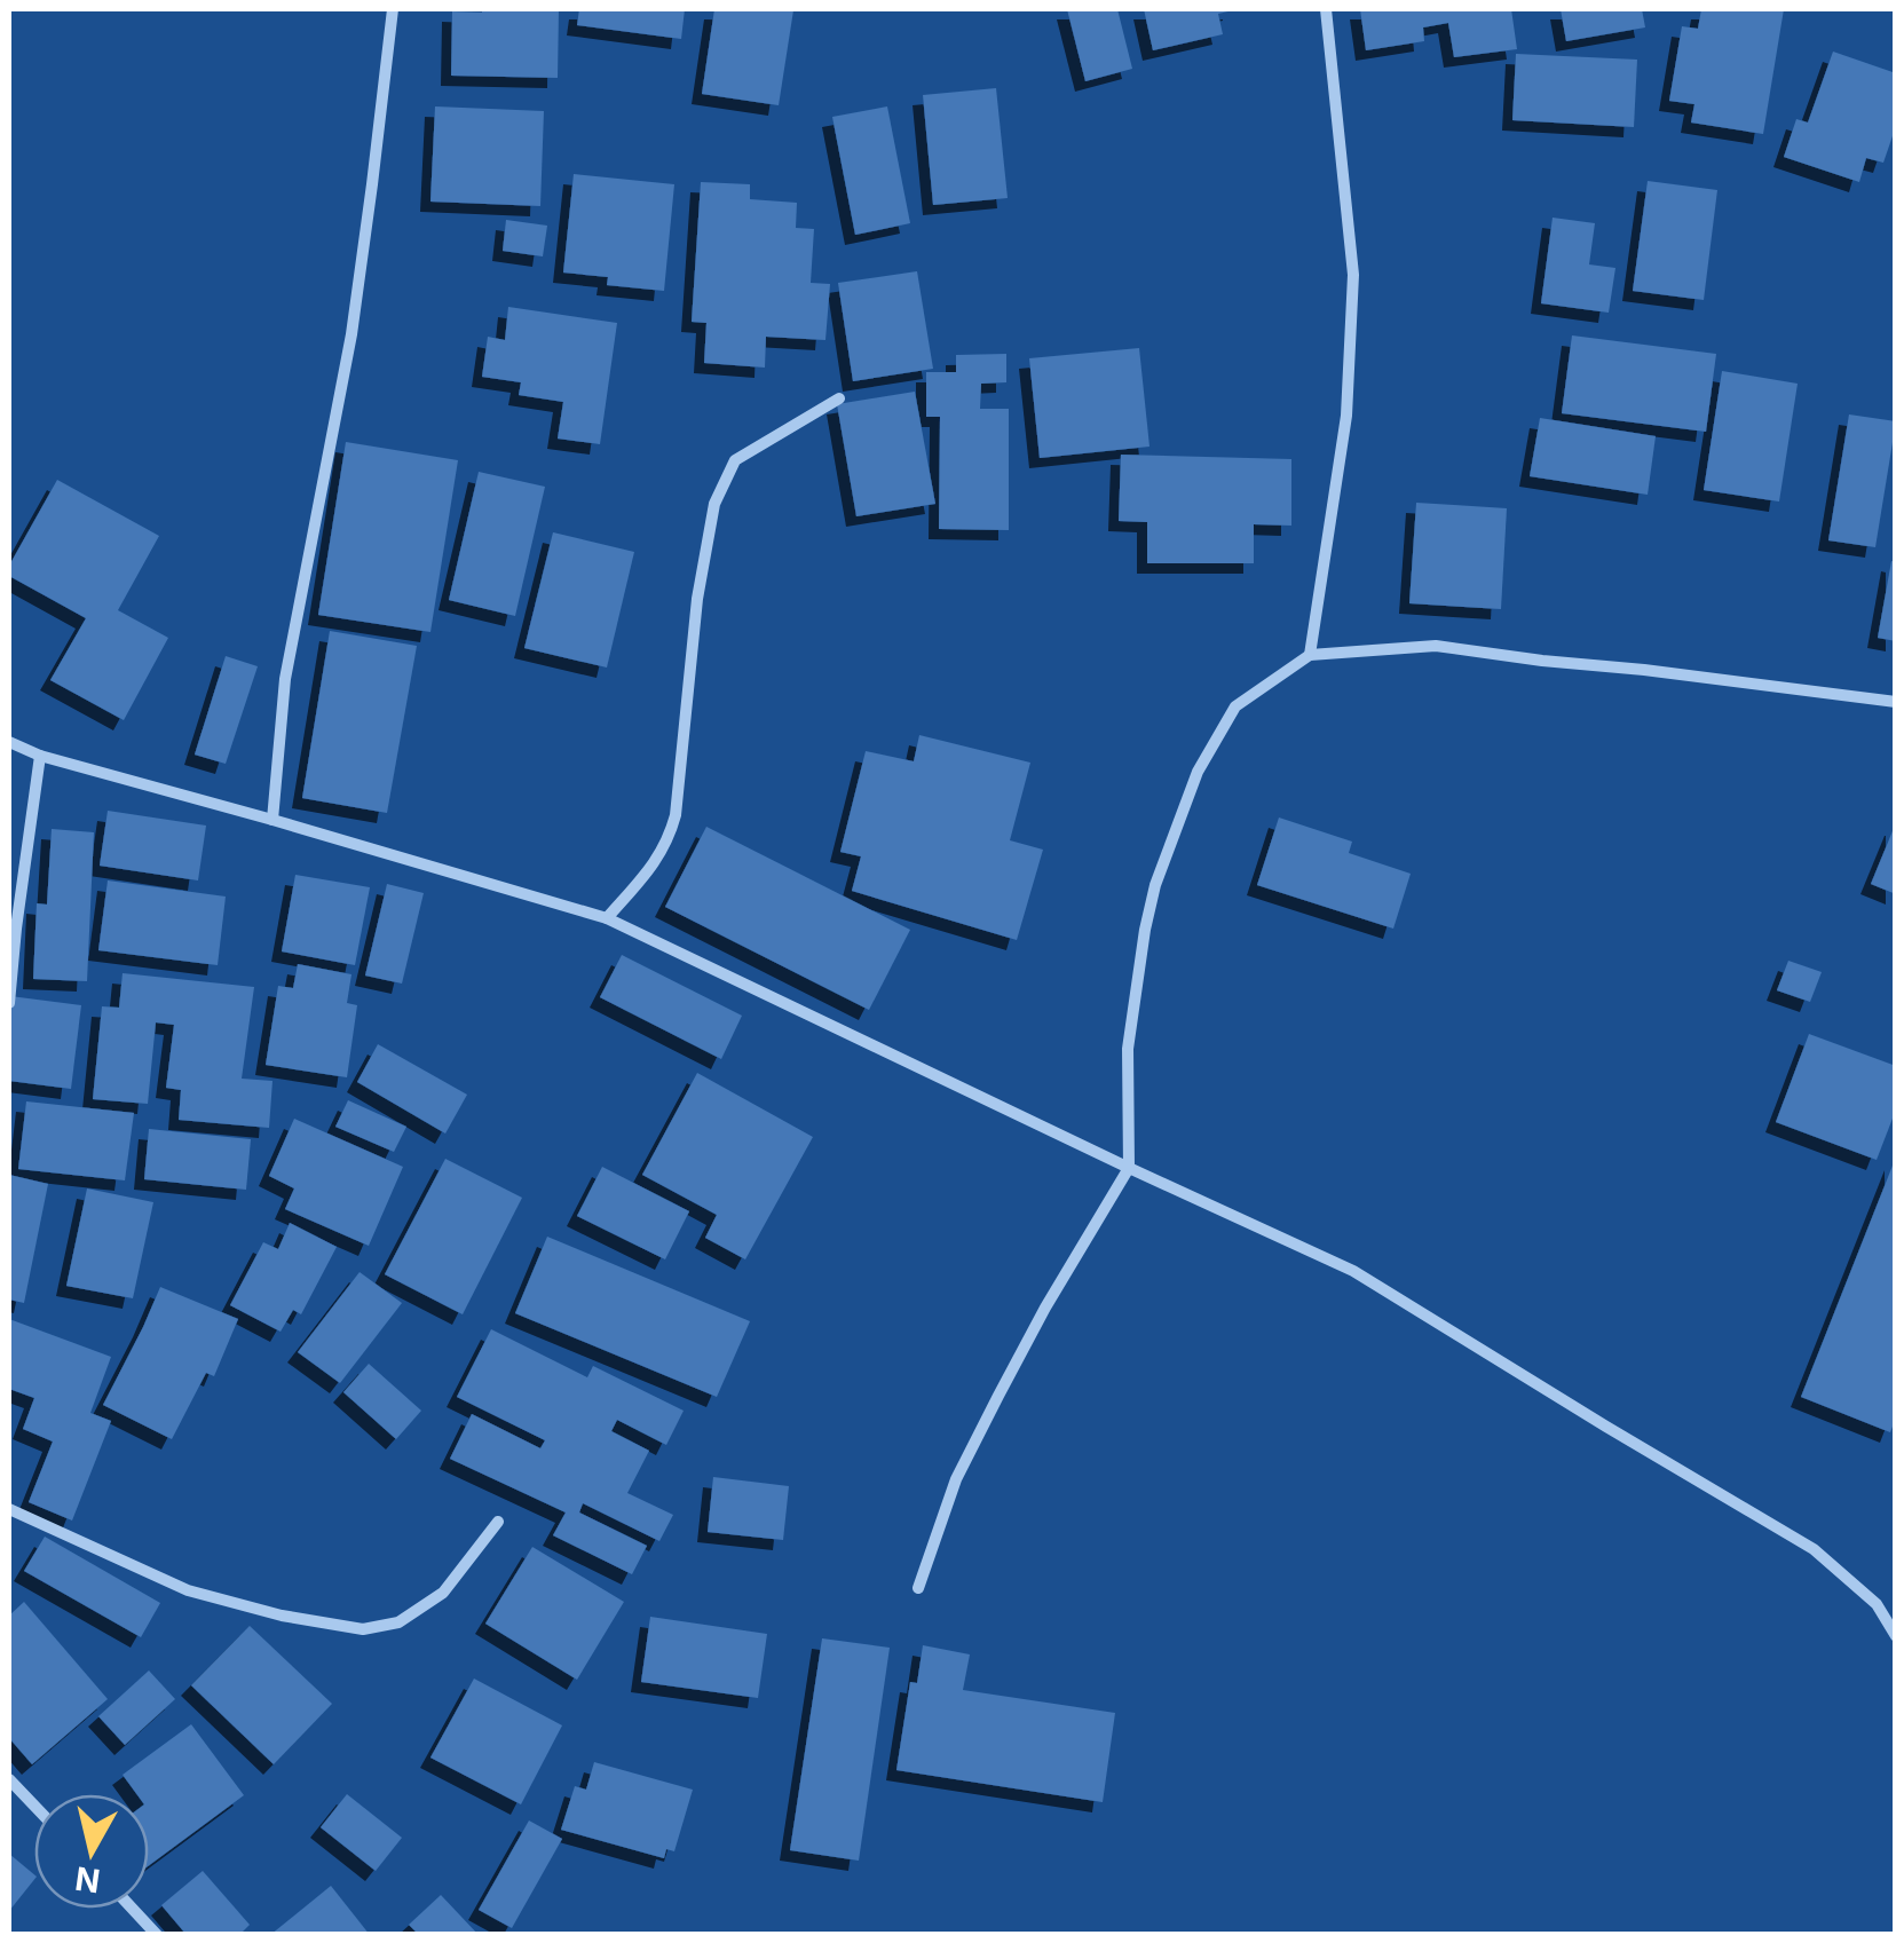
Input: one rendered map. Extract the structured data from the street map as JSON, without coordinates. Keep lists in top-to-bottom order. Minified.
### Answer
{"north":"bottom"}
